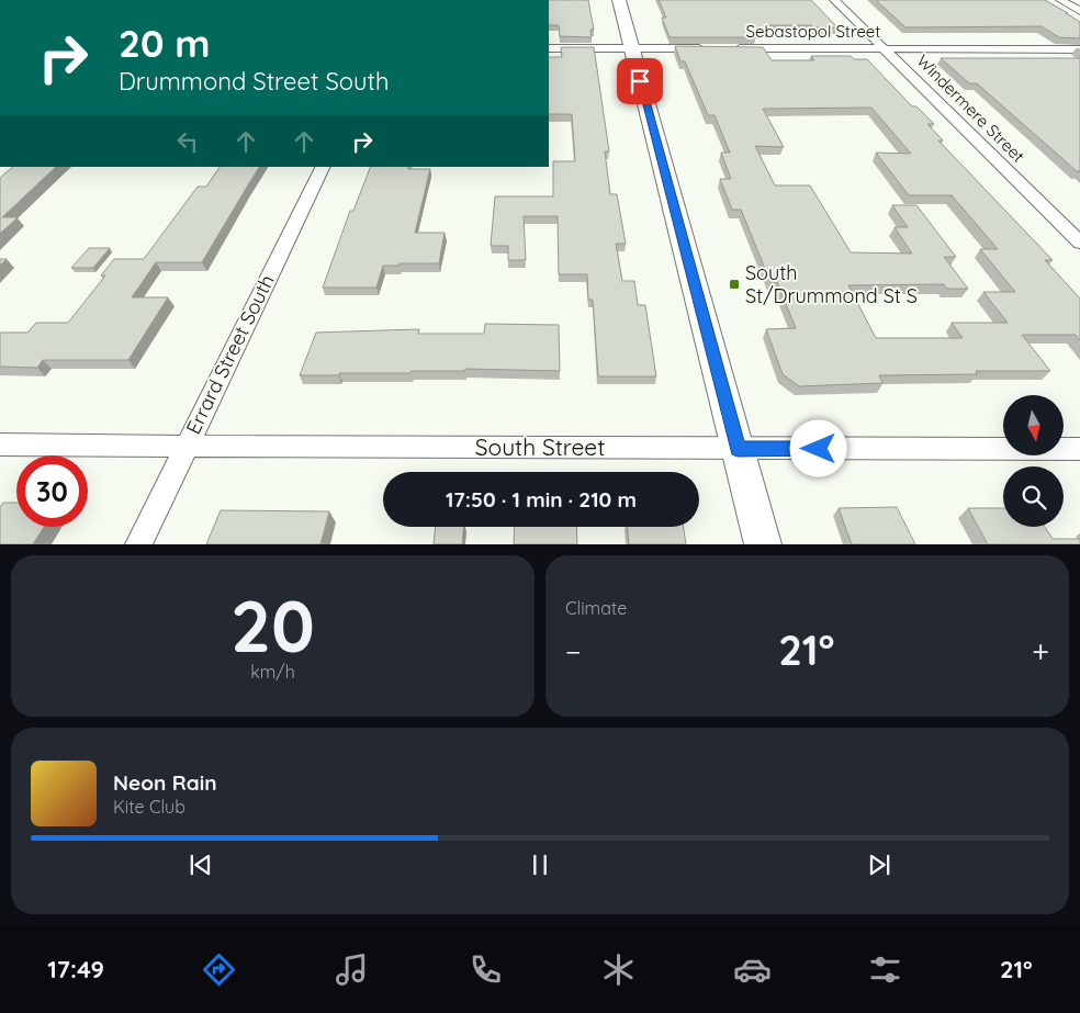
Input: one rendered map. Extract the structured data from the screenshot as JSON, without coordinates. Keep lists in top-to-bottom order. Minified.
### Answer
{"streets":{"street":["Sebastopol Street","Windermere Street","Errard Street South","South Street"]},"crossings":[["Sebastopol Street","Windermere Street"],["Errard Street South","South Street"]],"places":{"transit":["South St/Drummond St S"]},"north":"bottom","page":{"turn":["20 m","Drummond Street South"],"limit":"30","trip":"17:50 · 1 min · 210 m","tile":[["20","km/h"],"Climate"],"heat":["−","21°","+"],"song":["Neon Rain","Kite Club"],"tabs":["17:49","21°"]}}
